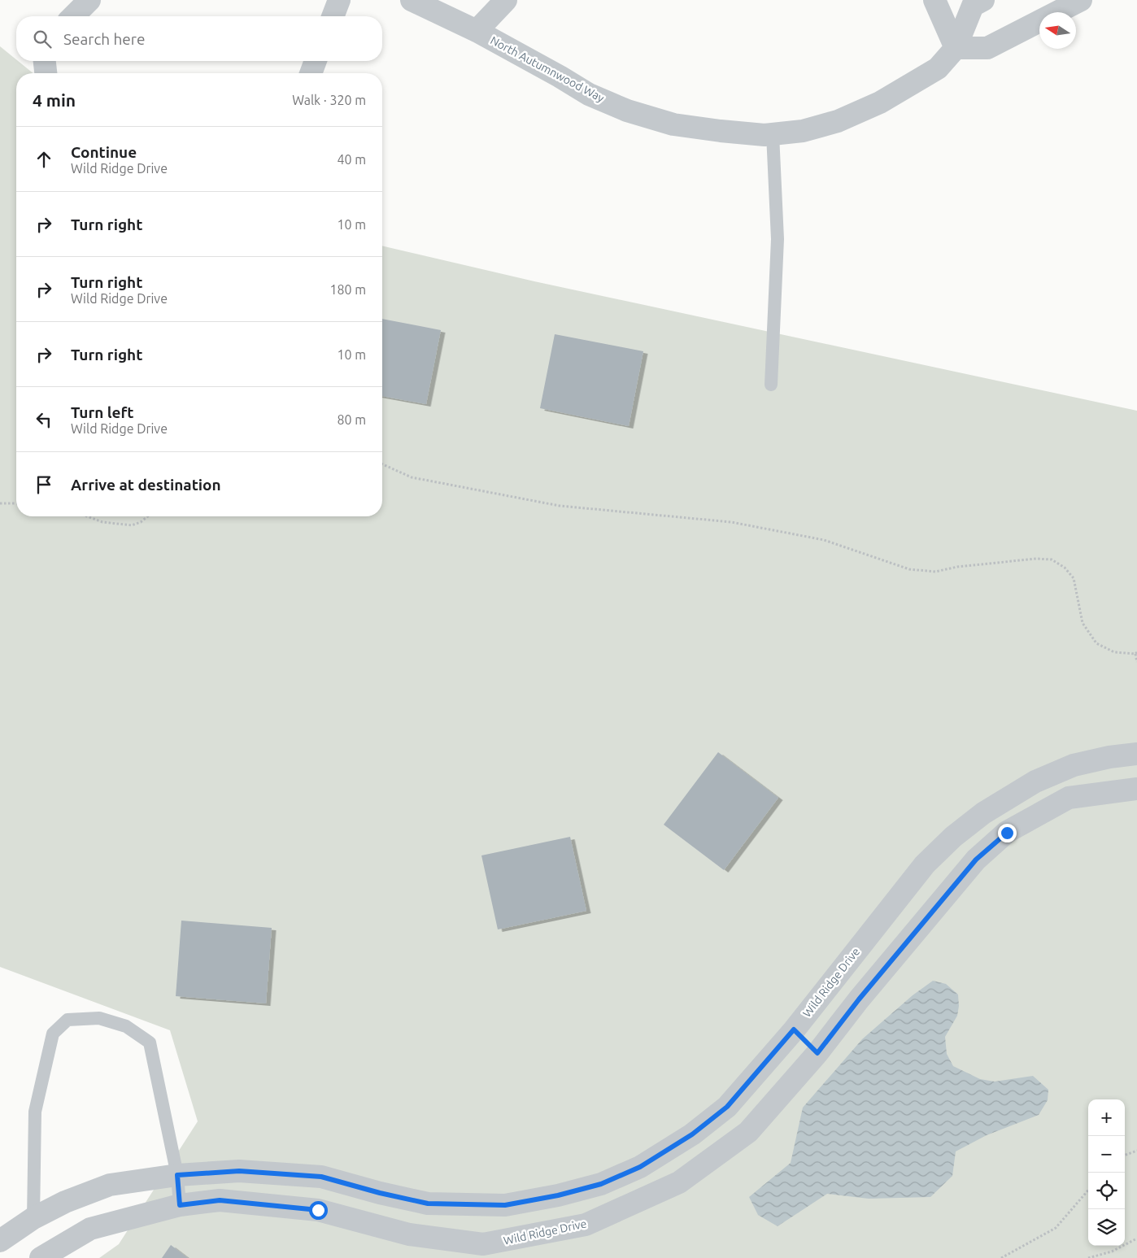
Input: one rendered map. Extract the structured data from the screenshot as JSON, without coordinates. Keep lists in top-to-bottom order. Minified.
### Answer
{"streets":{"street":["North Autumnwood Way","Wild Ridge Drive"]},"north":"left","page":{"search":"Search here","heading":["4 min","Walk · 320 m"],"list":[["Continue","Wild Ridge Drive","40 m"],["Turn right","10 m"],["Turn right","Wild Ridge Drive","180 m"],["Turn right","10 m"],["Turn left","Wild Ridge Drive","80 m"],"Arrive at destination"],"map_buttons":["+","−"]}}
